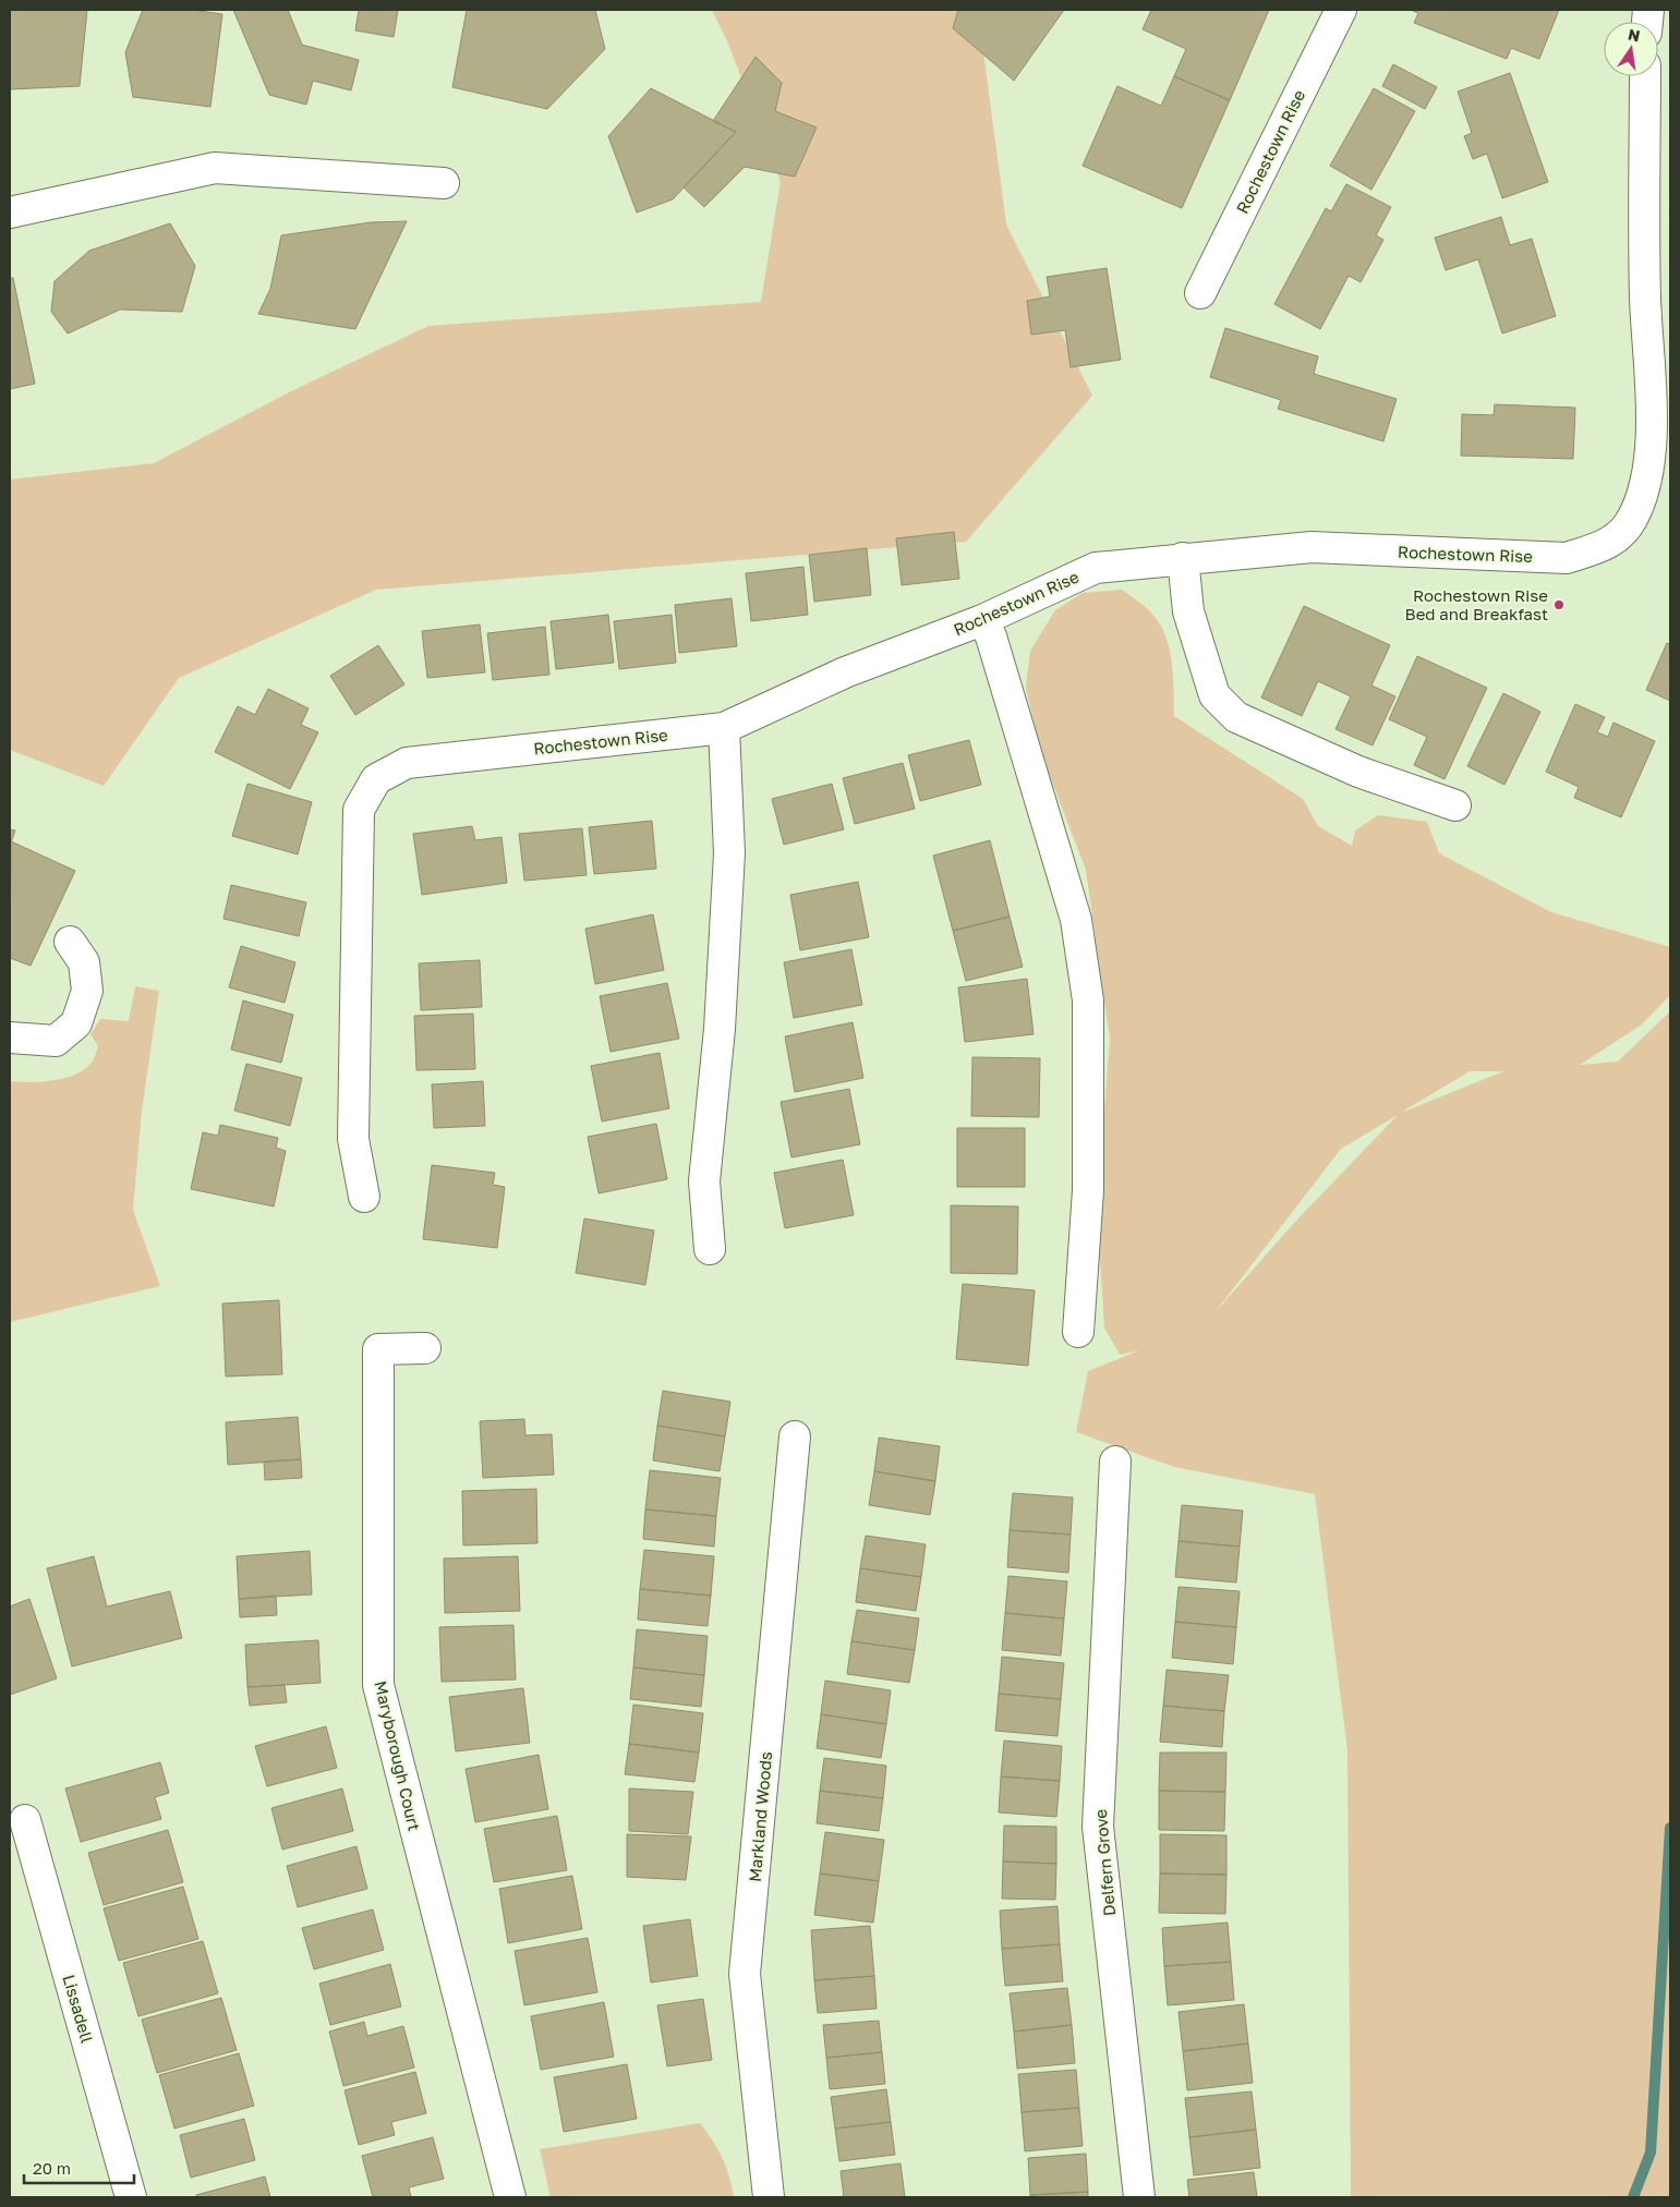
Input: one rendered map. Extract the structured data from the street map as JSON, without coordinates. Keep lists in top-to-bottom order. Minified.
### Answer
{"streets":{"street":["Rochestown Rise","Maryborough Court","Markland Woods","Delfern Grove","Lissadell"]},"places":["Rochestown Rise Bed and Breakfast"],"scale_bar":"20 m","north":"top"}
